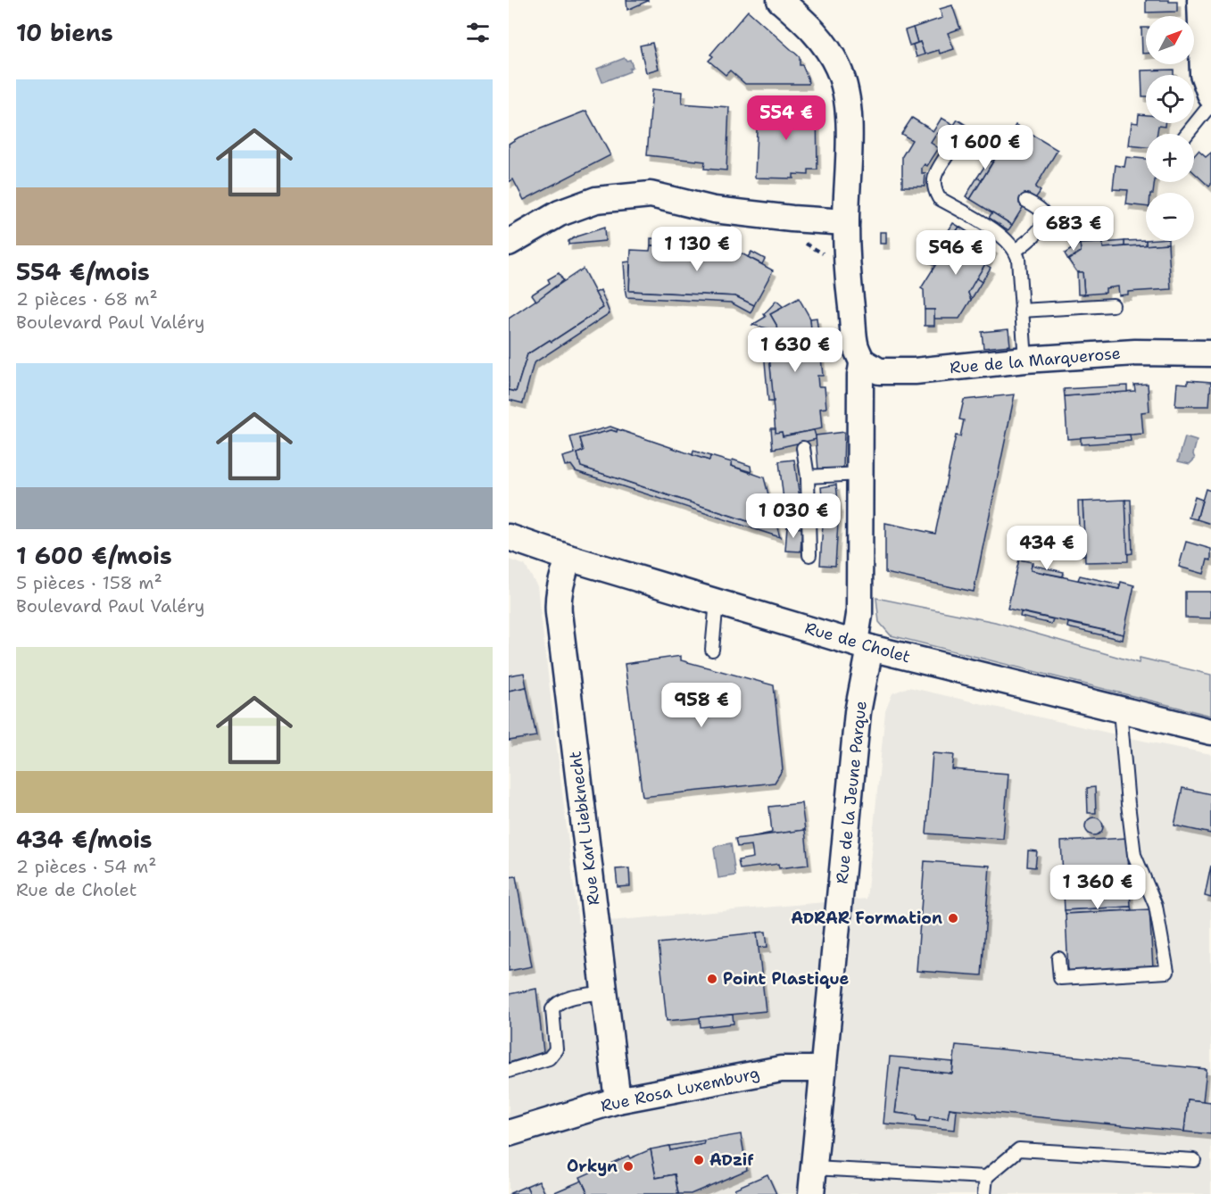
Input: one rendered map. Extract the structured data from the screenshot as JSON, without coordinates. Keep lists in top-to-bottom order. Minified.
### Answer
{"streets":{"street":["Rue de la Marquerose","Rue de Cholet","Rue de la Jeune Parque","Rue Karl Liebknecht","Rue Rosa Luxemburg"]},"crossings":[["Rue de la Marquerose","Rue de la Jeune Parque"],["Rue de Cholet","Rue de la Jeune Parque"],["Rue de Cholet","Rue Karl Liebknecht"],["Rue de la Jeune Parque","Rue Rosa Luxemburg"],["Rue Karl Liebknecht","Rue Rosa Luxemburg"]],"places":["ADRAR Formation","Point Plastique","ADzif","Orkyn"],"north":"top right","page":{"heading":"10 biens","map_buttons":["+","−"],"list":[{"name":"554 €/mois","note":"2 pièces · 68 m² · Boulevard Paul Valéry"},{"name":"1 600 €/mois","note":"5 pièces · 158 m² · Boulevard Paul Valéry"},{"name":"434 €/mois","note":"2 pièces · 54 m² · Rue de Cholet"}],"price":["554 €","1 600 €","683 €","1 130 €","596 €","1 630 €","1 030 €","434 €","958 €","1 360 €"]}}
